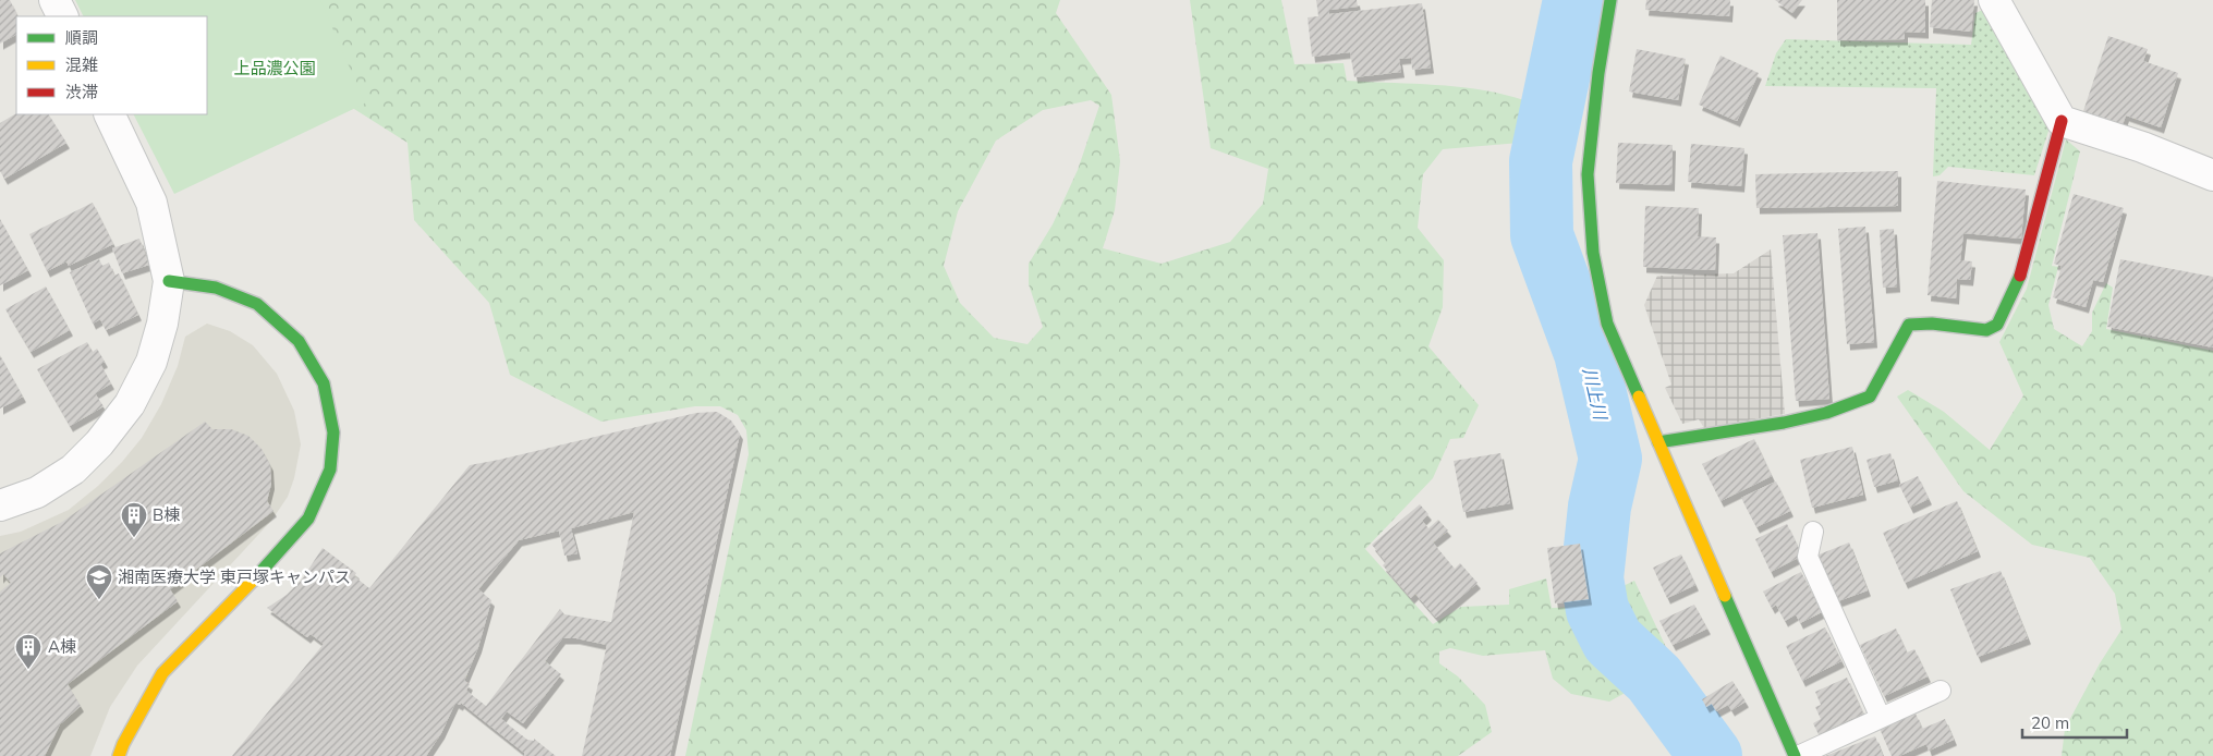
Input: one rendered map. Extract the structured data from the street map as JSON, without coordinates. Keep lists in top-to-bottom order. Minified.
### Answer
{"water":["川上川"],"parks":["上品濃公園"],"places":{"building":["B棟","A棟"],"school or university":["湘南医療大学 東戸塚キャンパス"]},"legend":["順調","混雑","渋滞"],"scale_bar":"20 m"}
